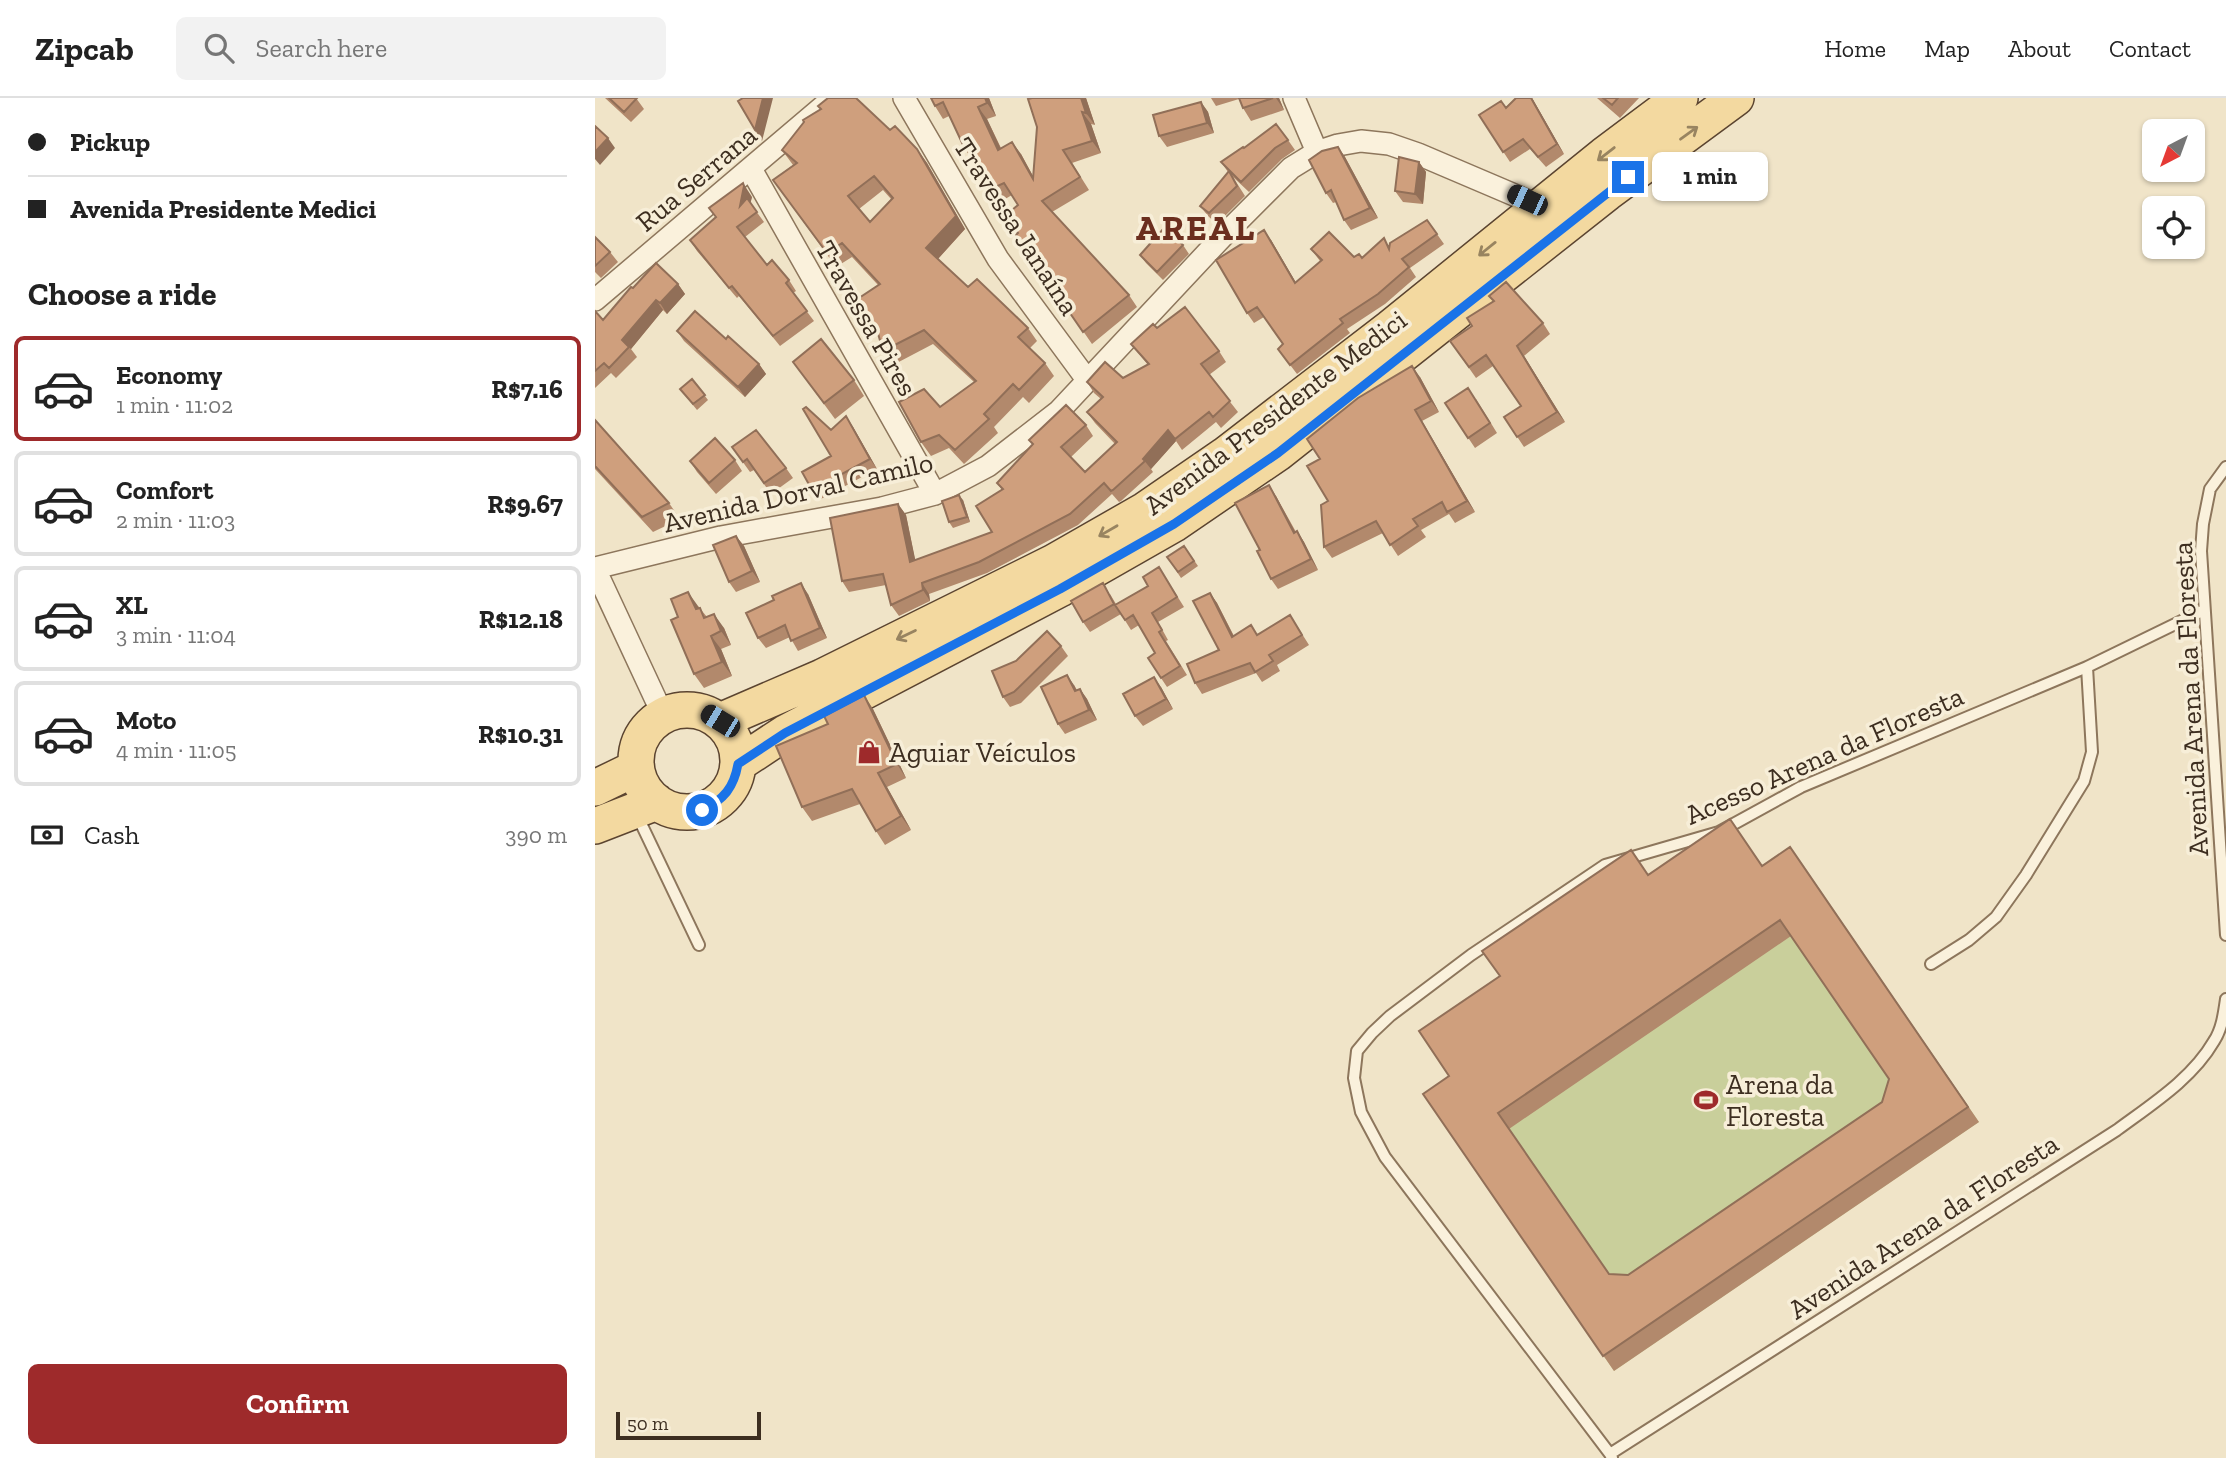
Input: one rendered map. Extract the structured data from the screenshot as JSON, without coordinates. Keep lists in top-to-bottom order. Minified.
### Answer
{"streets":{"main road":["Avenida Presidente Medici"],"street":["Rua Serrana","Travessa Janaína","Travessa Pires","Avenida Dorval Camilo"],"lane":["Avenida Arena da Floresta","Acesso Arena da Floresta"]},"crossings":[["Rua Serrana","Travessa Pires"],["Travessa Janaína","Avenida Dorval Camilo"],["Travessa Pires","Avenida Dorval Camilo"],["Avenida Presidente Medici","Avenida Dorval Camilo"],["Avenida Arena da Floresta","Acesso Arena da Floresta"]],"districts":["AREAL"],"places":{"shop":["Aguiar Veículos"],"sports":["Arena da Floresta"]},"scale_bar":"50 m","north":"bottom left","page":{"header":"Zipcab","search":"Search here","nav":["Home","Map","About","Contact"],"banner":["Pickup","Avenida Presidente Medici"],"bubble":"1 min","heading":"Choose a ride","list":[{"name":"Economy","note":"1 min · 11:02","value":"R$7.16"},{"name":"Comfort","note":"2 min · 11:03","value":"R$9.67"},{"name":"XL","note":"3 min · 11:04","value":"R$12.18"},{"name":"Moto","note":"4 min · 11:05","value":"R$10.31"}],"pay":["Cash","390 m"],"buttons":"Confirm","scale":"50 m"}}
